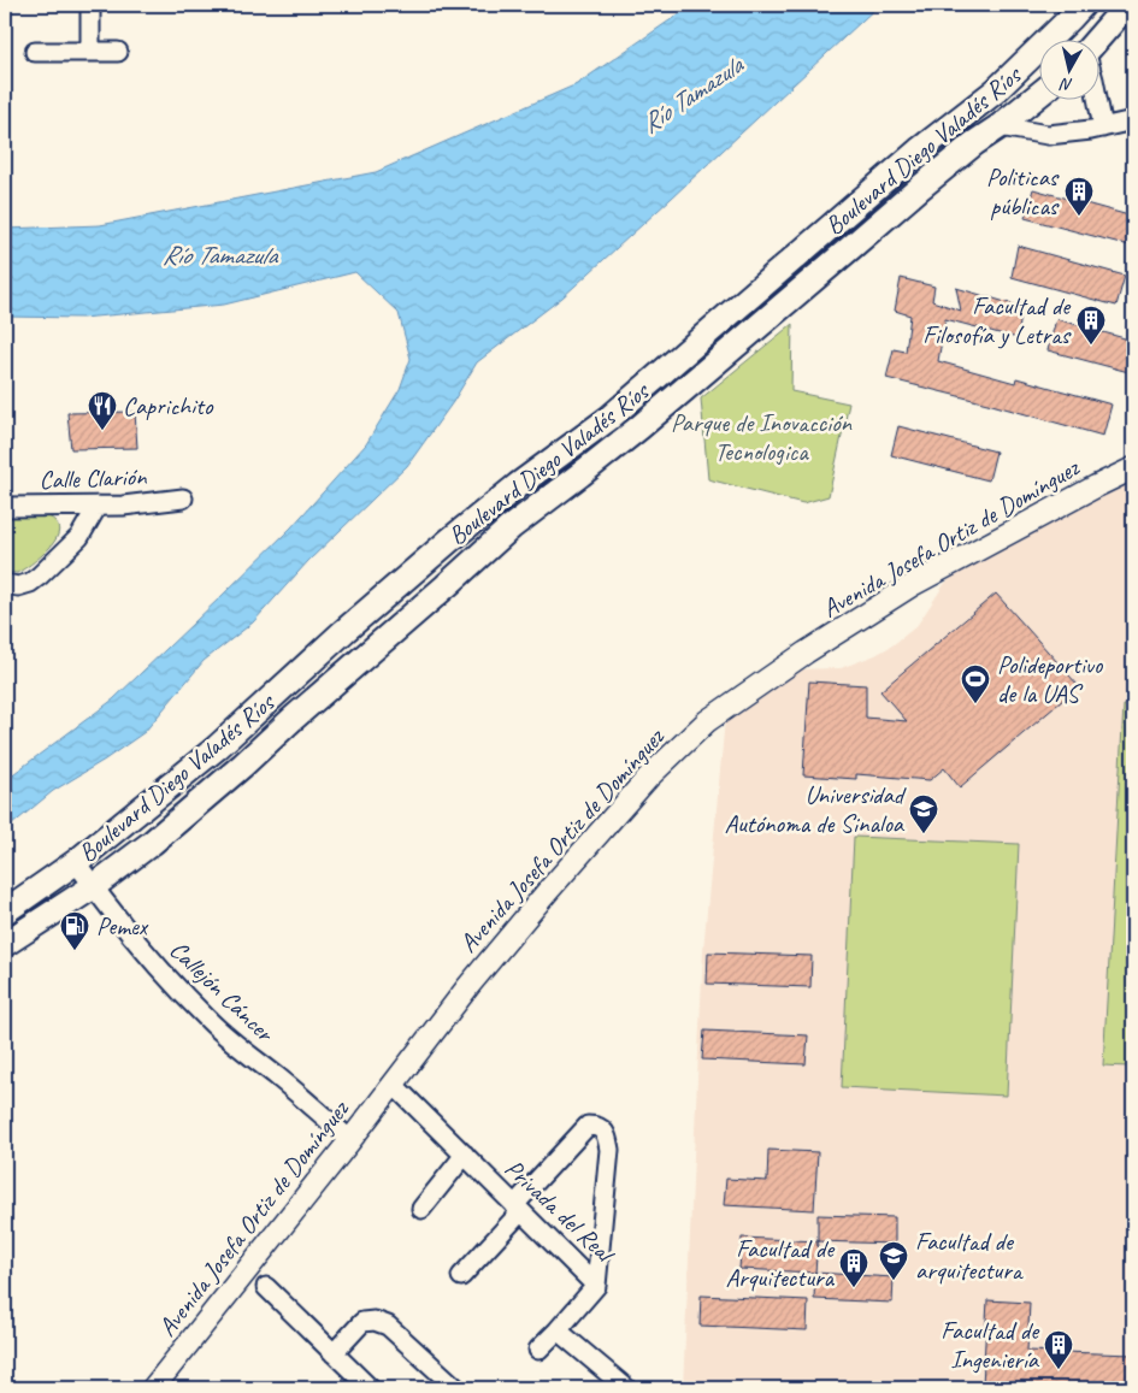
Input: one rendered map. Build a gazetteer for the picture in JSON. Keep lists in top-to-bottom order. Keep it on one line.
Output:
{"streets":{"main road":["Boulevard Diego Valadés Ríos"],"street":["Calle Clarión","Avenida Josefa Ortiz de Domínguez","Callejón Cáncer","Privada del Real"]},"crossings":[["Boulevard Diego Valadés Ríos","Callejón Cáncer"],["Avenida Josefa Ortiz de Domínguez","Callejón Cáncer"],["Avenida Josefa Ortiz de Domínguez","Privada del Real"]],"water":["Río Tamazula"],"parks":["Parque de Inovacción Tecnologica"],"places":{"building":["Politicas públicas","Facultad de Filosofía y Letras","Facultad de Arquitectura","Facultad de Ingeniería"],"restaurant":["Caprichito"],"sports":["Polideportivo de la UAS"],"school or university":["Universidad Autónoma de Sinaloa","Facultad de arquitectura"],"fuel station":["Pemex"]},"north":"bottom"}
